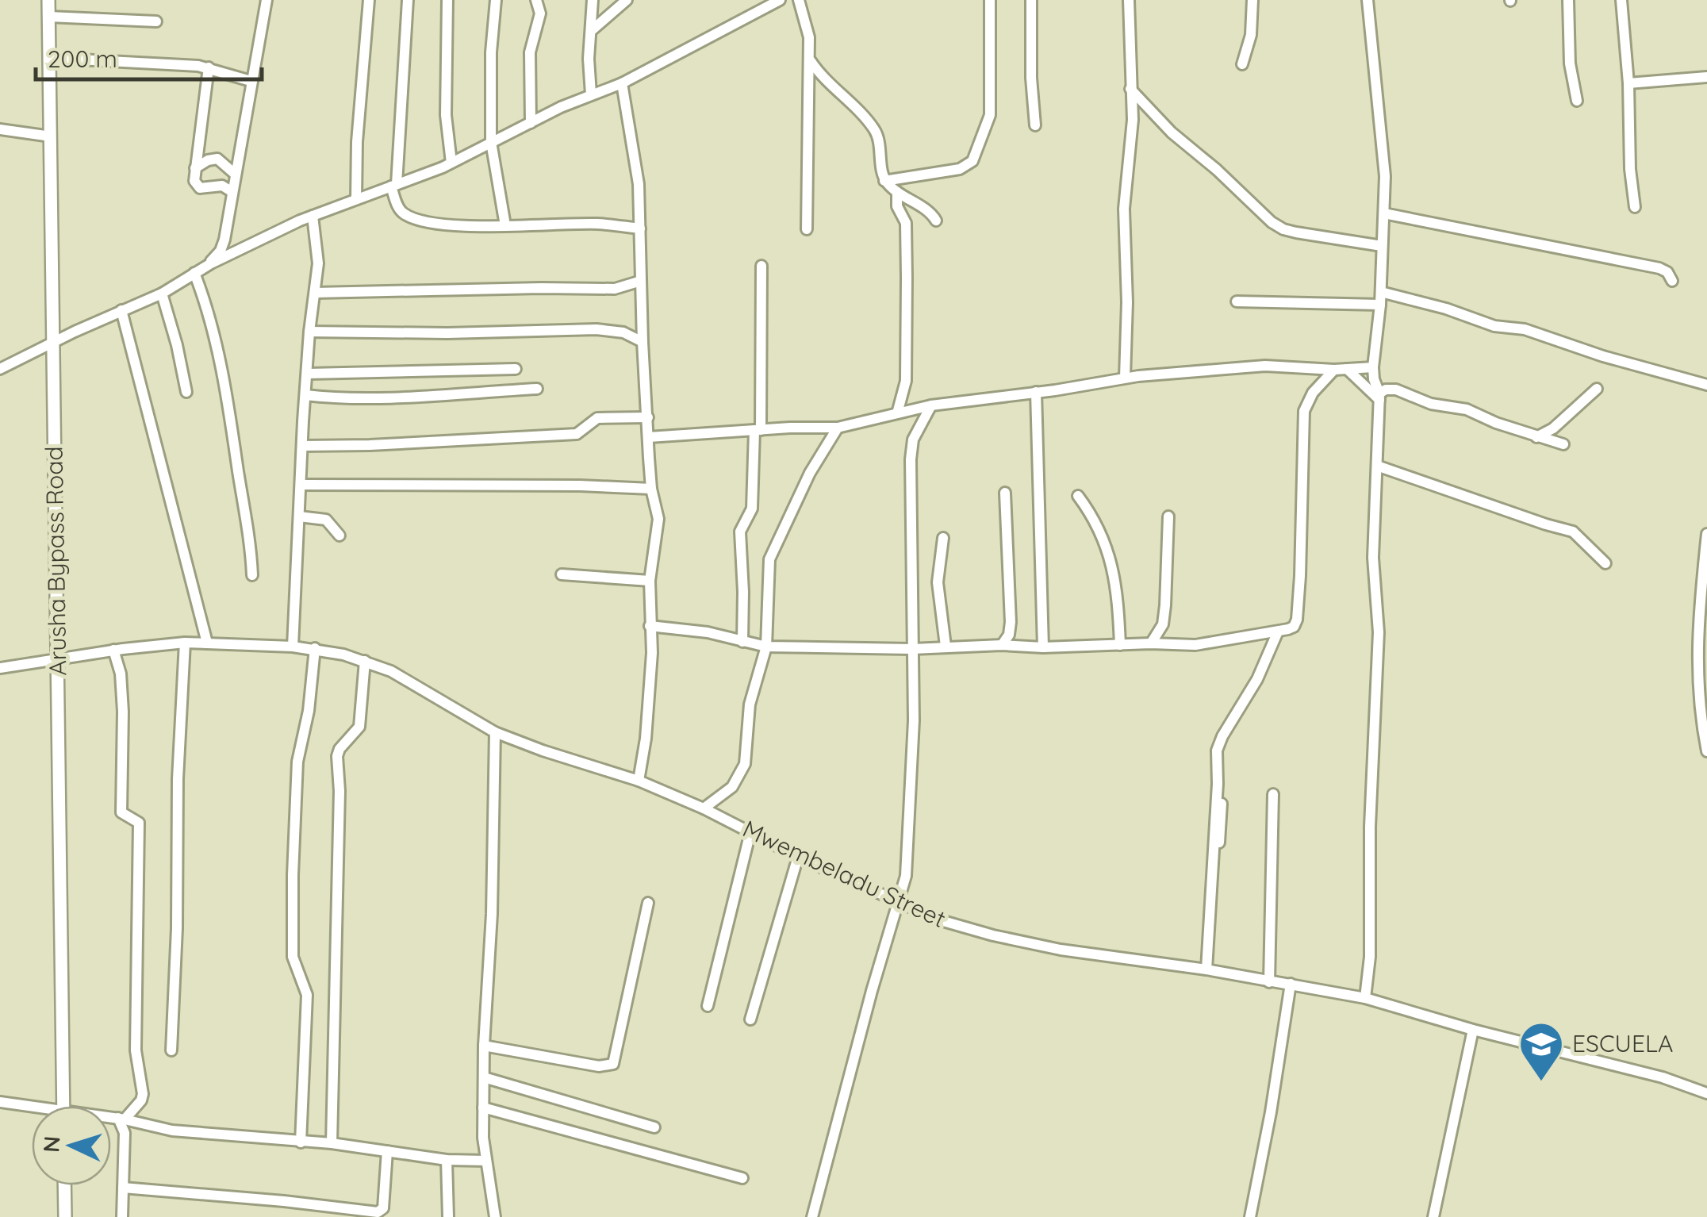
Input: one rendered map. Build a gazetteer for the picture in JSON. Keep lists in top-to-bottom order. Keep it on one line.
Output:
{"streets":{"main road":["Arusha Bypass Road"],"street":["Mwembeladu Street"]},"crossings":[["Arusha Bypass Road","Mwembeladu Street"]],"places":{"school or university":["ESCUELA"]},"scale_bar":"200 m","north":"left"}
